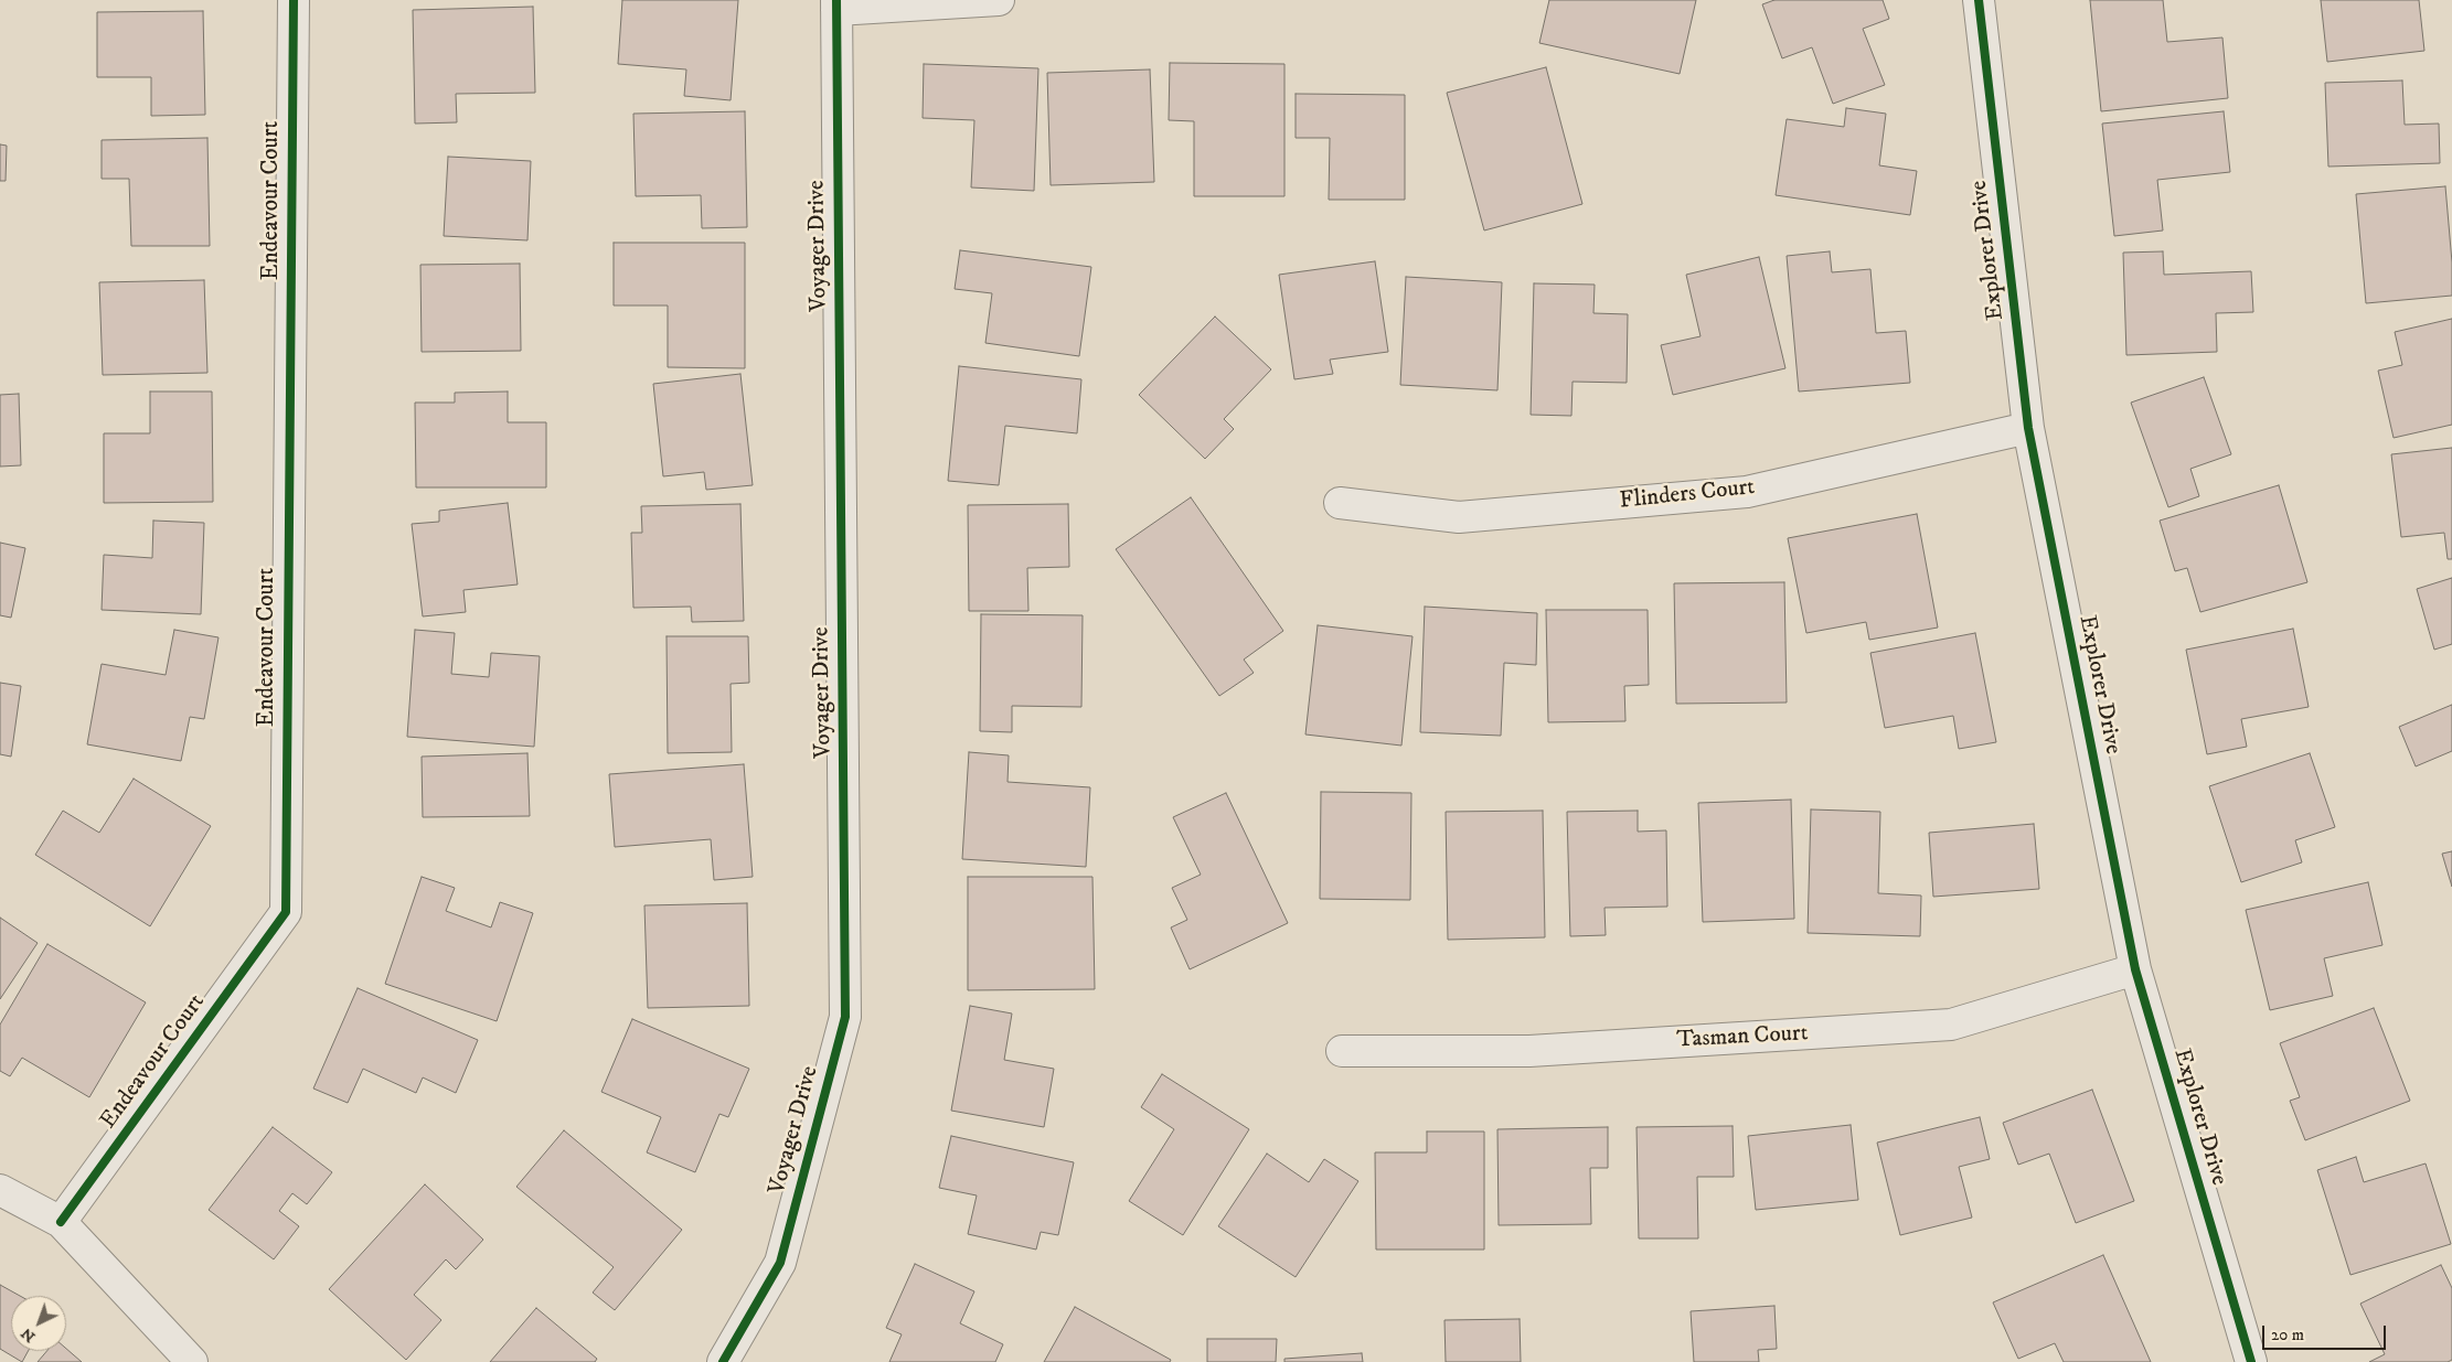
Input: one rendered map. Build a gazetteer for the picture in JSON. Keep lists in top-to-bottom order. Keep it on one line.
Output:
{"streets":{"street":["Endeavour Court","Voyager Drive","Explorer Drive","Flinders Court","Tasman Court"]},"crossings":[["Explorer Drive","Flinders Court"],["Explorer Drive","Tasman Court"]],"scale_bar":"20 m","north":"bottom left"}
